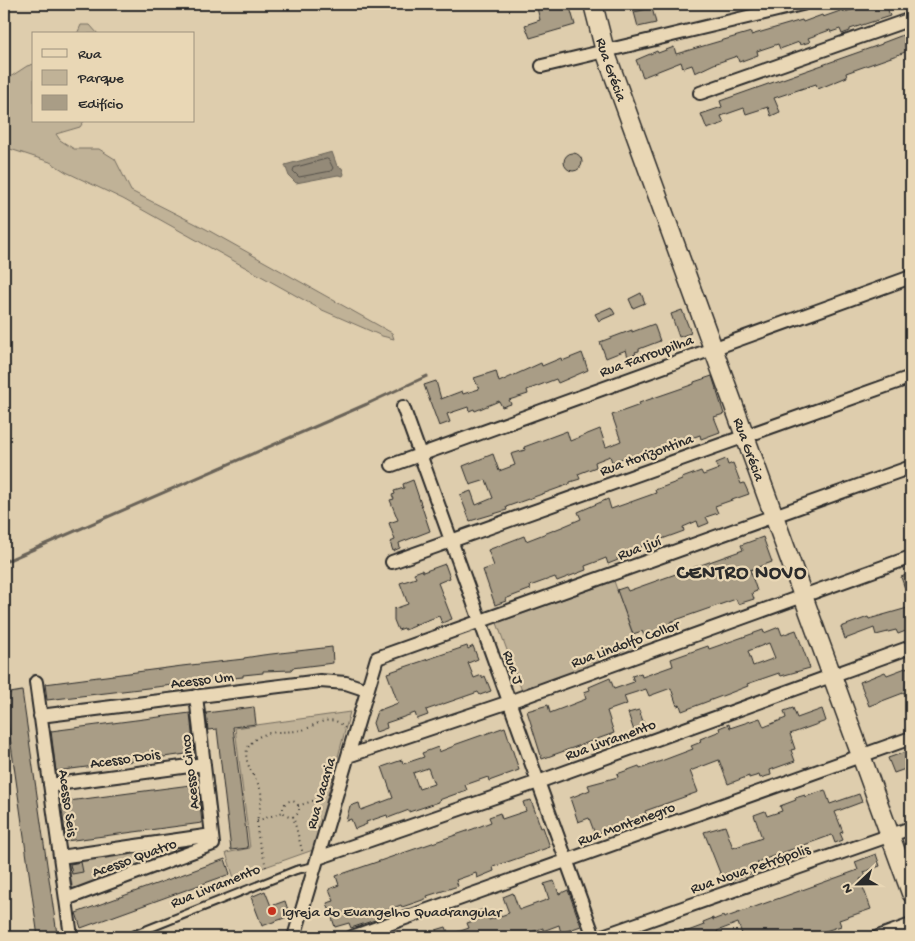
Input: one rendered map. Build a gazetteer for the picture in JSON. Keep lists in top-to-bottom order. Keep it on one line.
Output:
{"streets":{"main road":["Rua Grécia"],"street":["Rua Farroupilha","Rua Horizontina","Rua Ijuí","Rua Lindolfo Collor","Rua J","Acesso Um","Rua Livramento","Acesso Dois","Acesso Cinco","Rua Vacaria","Acesso Seis","Rua Montenegro","Acesso Quatro","Rua Nova Petrópolis"]},"crossings":[["Rua Grécia","Rua Farroupilha"],["Rua Grécia","Rua Horizontina"],["Rua Grécia","Rua Ijuí"],["Rua Grécia","Rua Lindolfo Collor"],["Rua Grécia","Rua Livramento"],["Rua Grécia","Rua Montenegro"],["Rua Grécia","Rua Nova Petrópolis"],["Rua Farroupilha","Rua J"],["Rua Horizontina","Rua J"],["Rua Ijuí","Rua J"],["Rua Ijuí","Rua Vacaria"],["Rua Lindolfo Collor","Rua J"],["Rua Lindolfo Collor","Rua Vacaria"],["Rua J","Rua Livramento"],["Rua J","Rua Montenegro"],["Acesso Um","Acesso Cinco"],["Acesso Um","Rua Vacaria"],["Acesso Um","Acesso Seis"],["Rua Livramento","Rua Vacaria"],["Acesso Dois","Acesso Cinco"],["Acesso Dois","Acesso Seis"],["Acesso Cinco","Acesso Quatro"],["Acesso Seis","Acesso Quatro"]],"districts":["CENTRO NOVO"],"places":["Igreja do Evangelho Quadrangular"],"legend":["Rua","Parque","Edifício"],"north":"left"}
